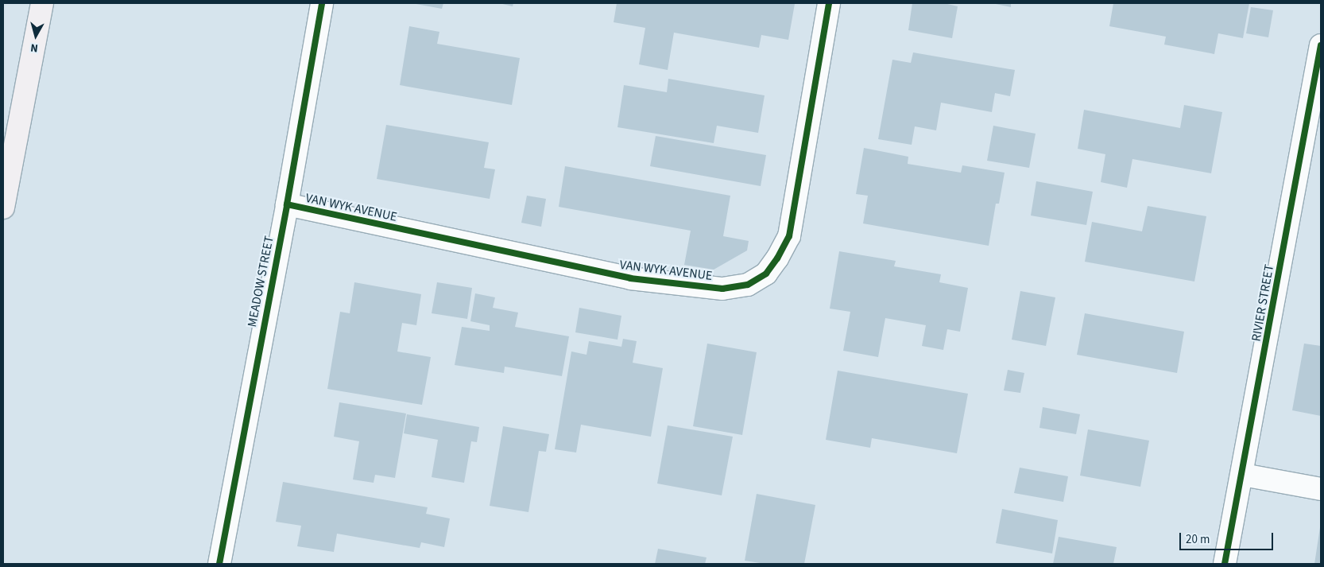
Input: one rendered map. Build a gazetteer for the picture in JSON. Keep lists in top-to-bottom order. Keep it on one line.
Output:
{"streets":{"street":["VAN WYK AVENUE","MEADOW STREET","RIVIER STREET"]},"crossings":[["VAN WYK AVENUE","MEADOW STREET"]],"scale_bar":"20 m","north":"bottom"}
